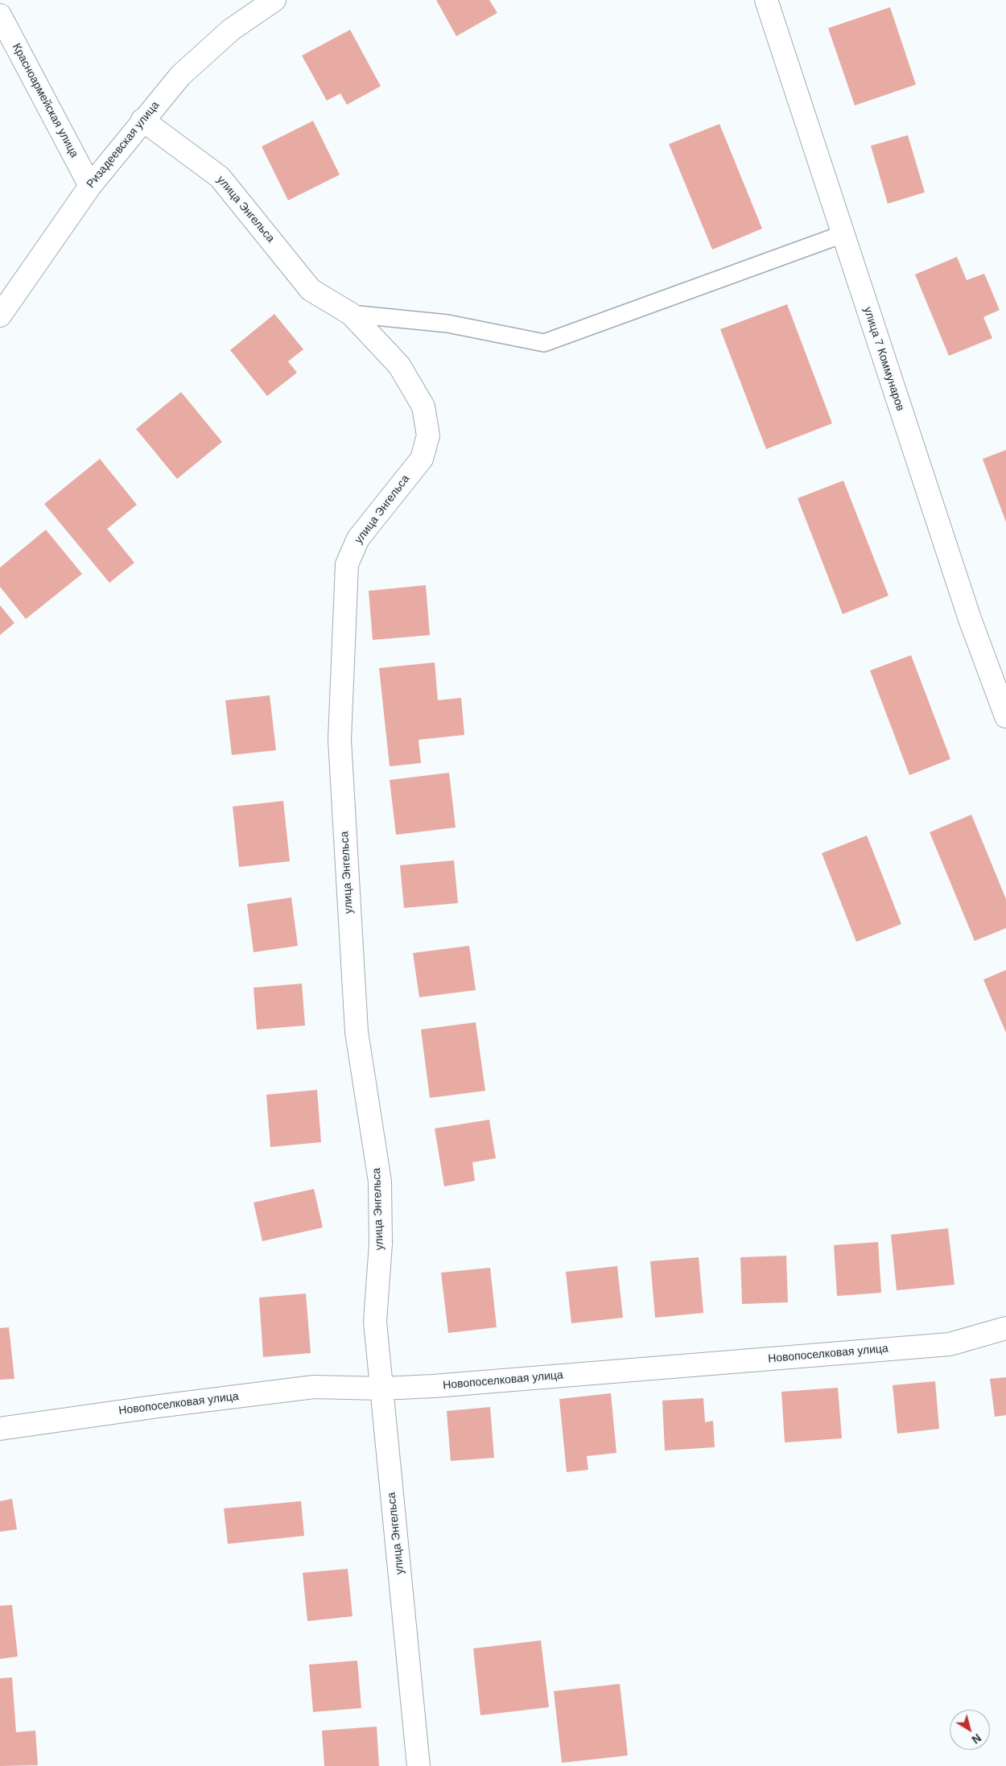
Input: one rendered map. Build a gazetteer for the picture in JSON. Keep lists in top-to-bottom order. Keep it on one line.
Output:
{"streets":{"street":["Красноармейская улица","Ризадеевская улица","улица Энгельса","улица 7 Коммунаров","Новопоселковая улица"]},"crossings":[["Красноармейская улица","Ризадеевская улица"],["Ризадеевская улица","улица Энгельса"],["улица Энгельса","Новопоселковая улица"]],"north":"bottom right"}
